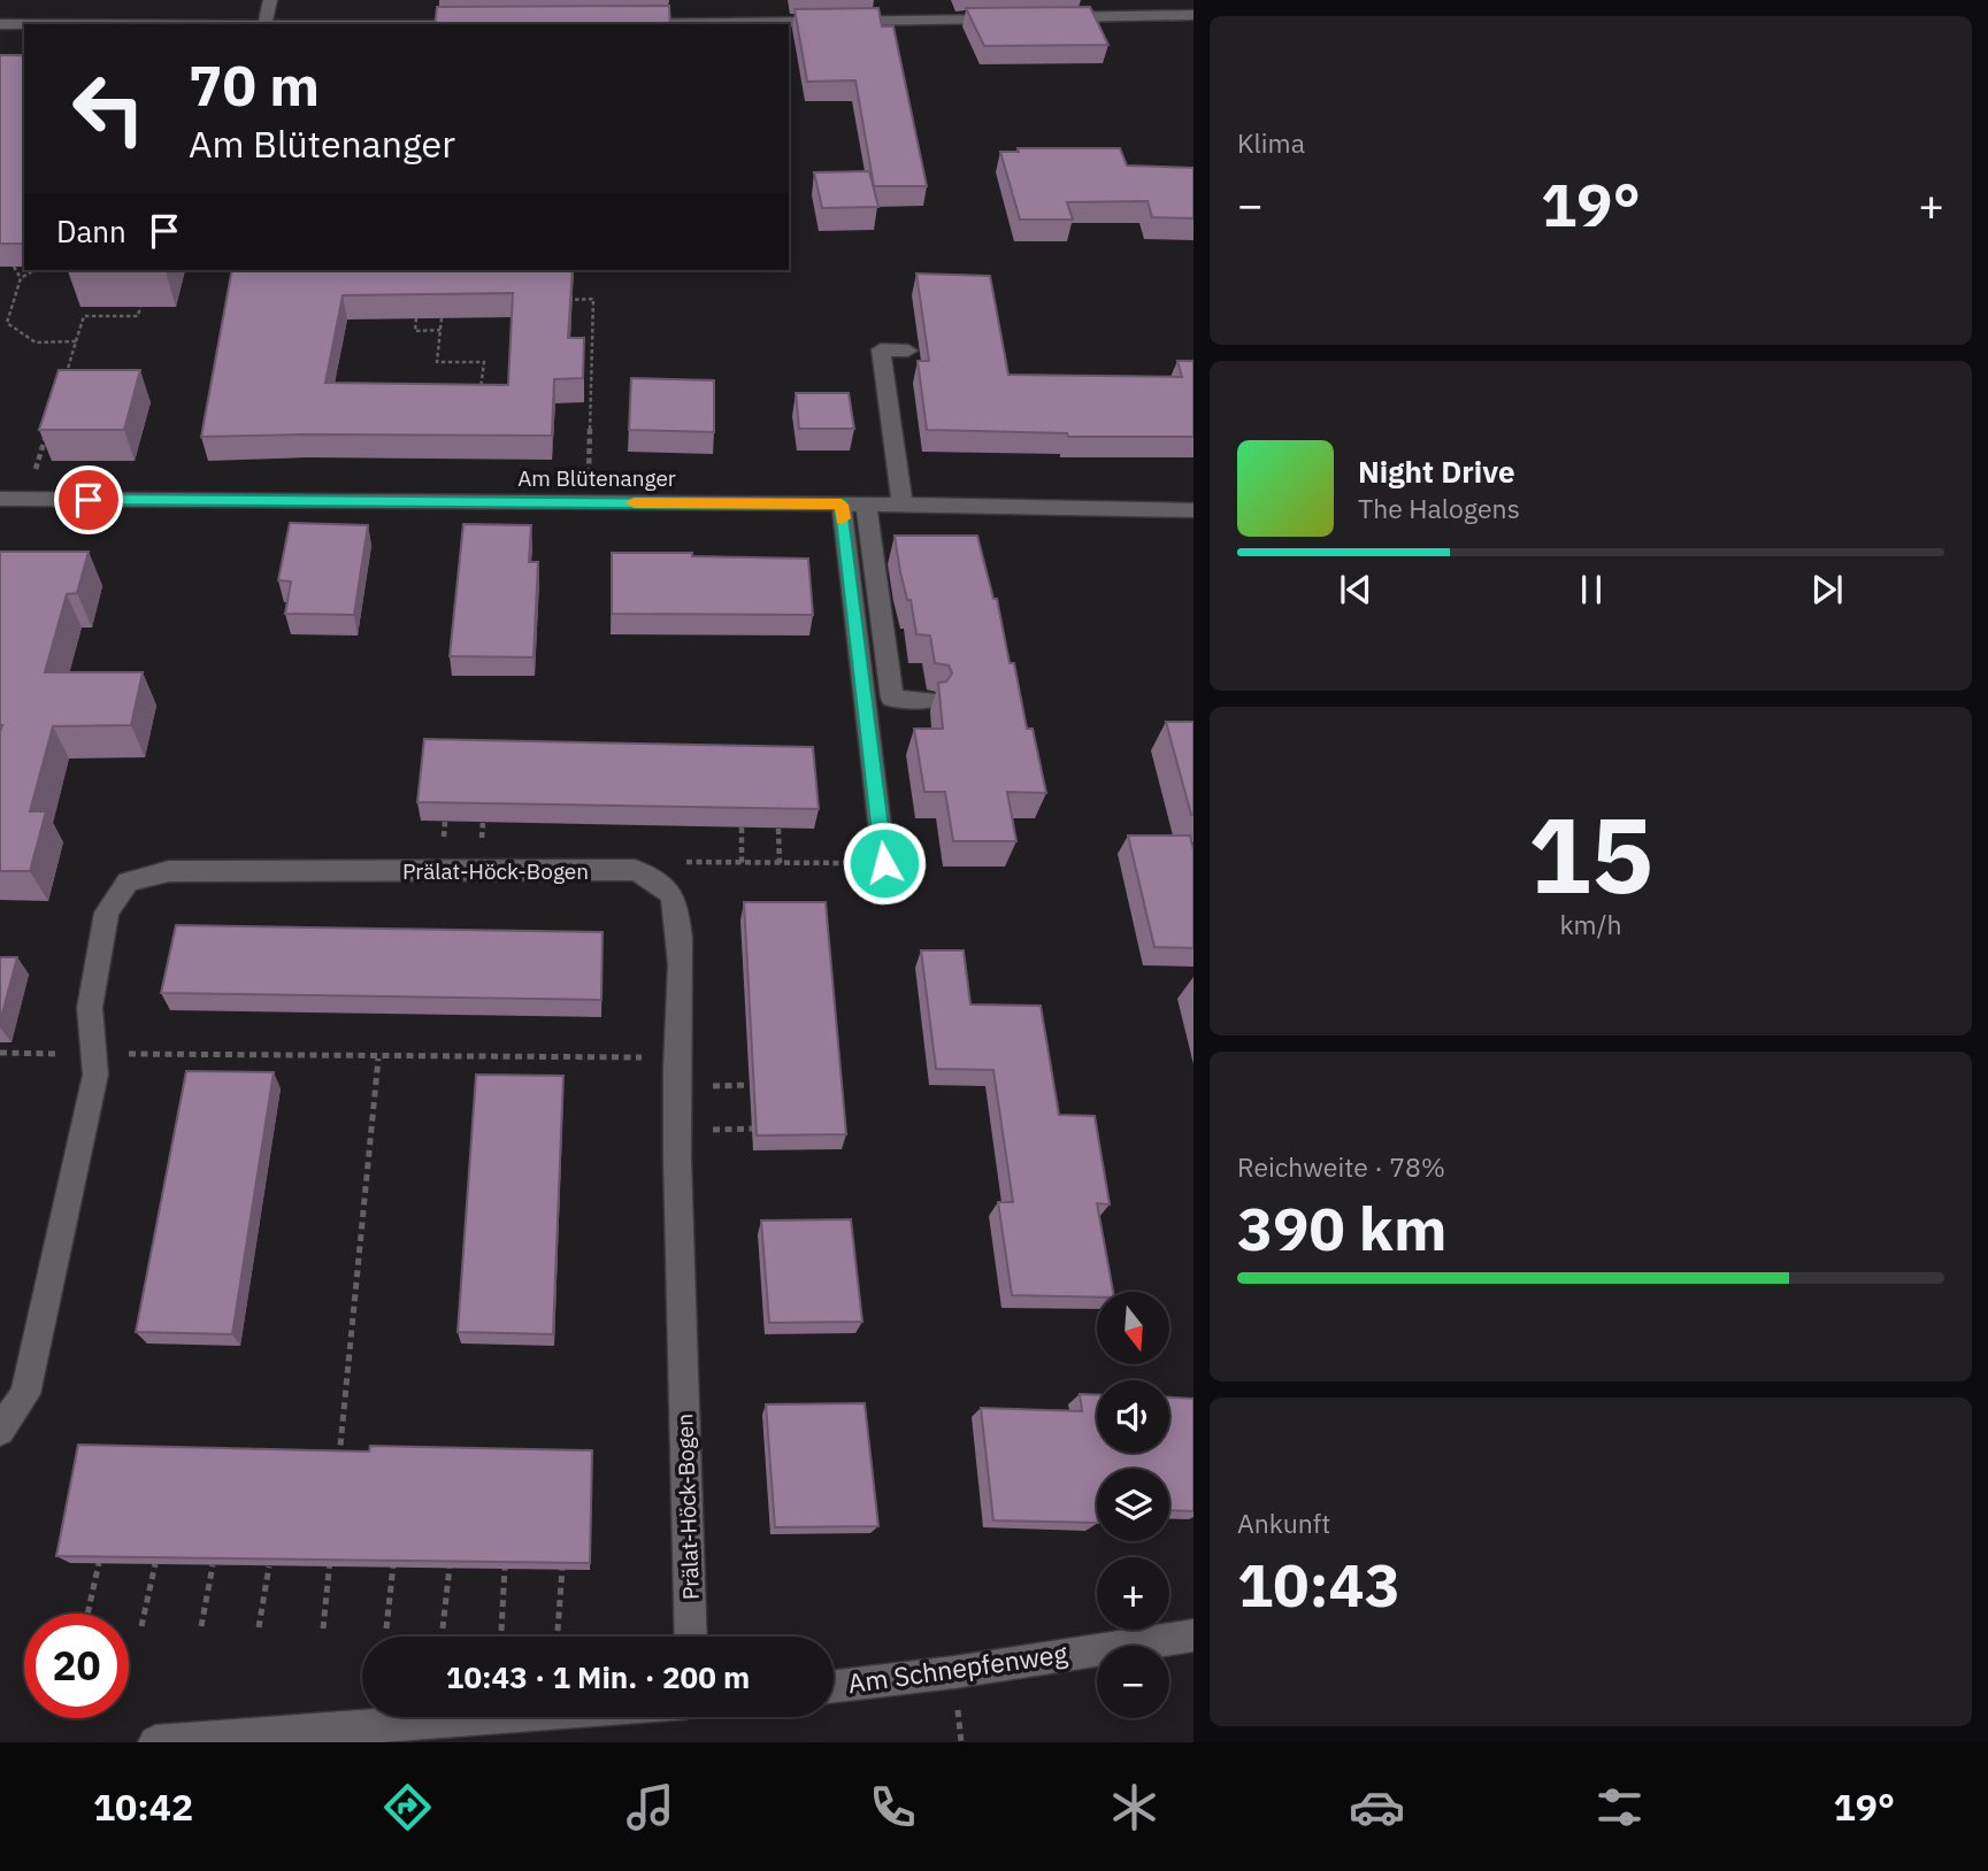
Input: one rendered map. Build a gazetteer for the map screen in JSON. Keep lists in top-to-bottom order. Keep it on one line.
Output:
{"streets":{"street":["Am Blütenanger","Prälat-Höck-Bogen","Am Schnepfenweg"]},"north":"bottom","page":{"tile":["Klima",["15","km/h"],["Reichweite · 78%","390 km"],["Ankunft","10:43"]],"turn":["70 m","Am Blütenanger"],"heat":["−","19°","+"],"then":"Dann","song":["Night Drive","The Halogens"],"map_buttons":["+","−"],"limit":"20","trip":"10:43 · 1 Min. · 200 m","tabs":["10:42","19°"]}}
